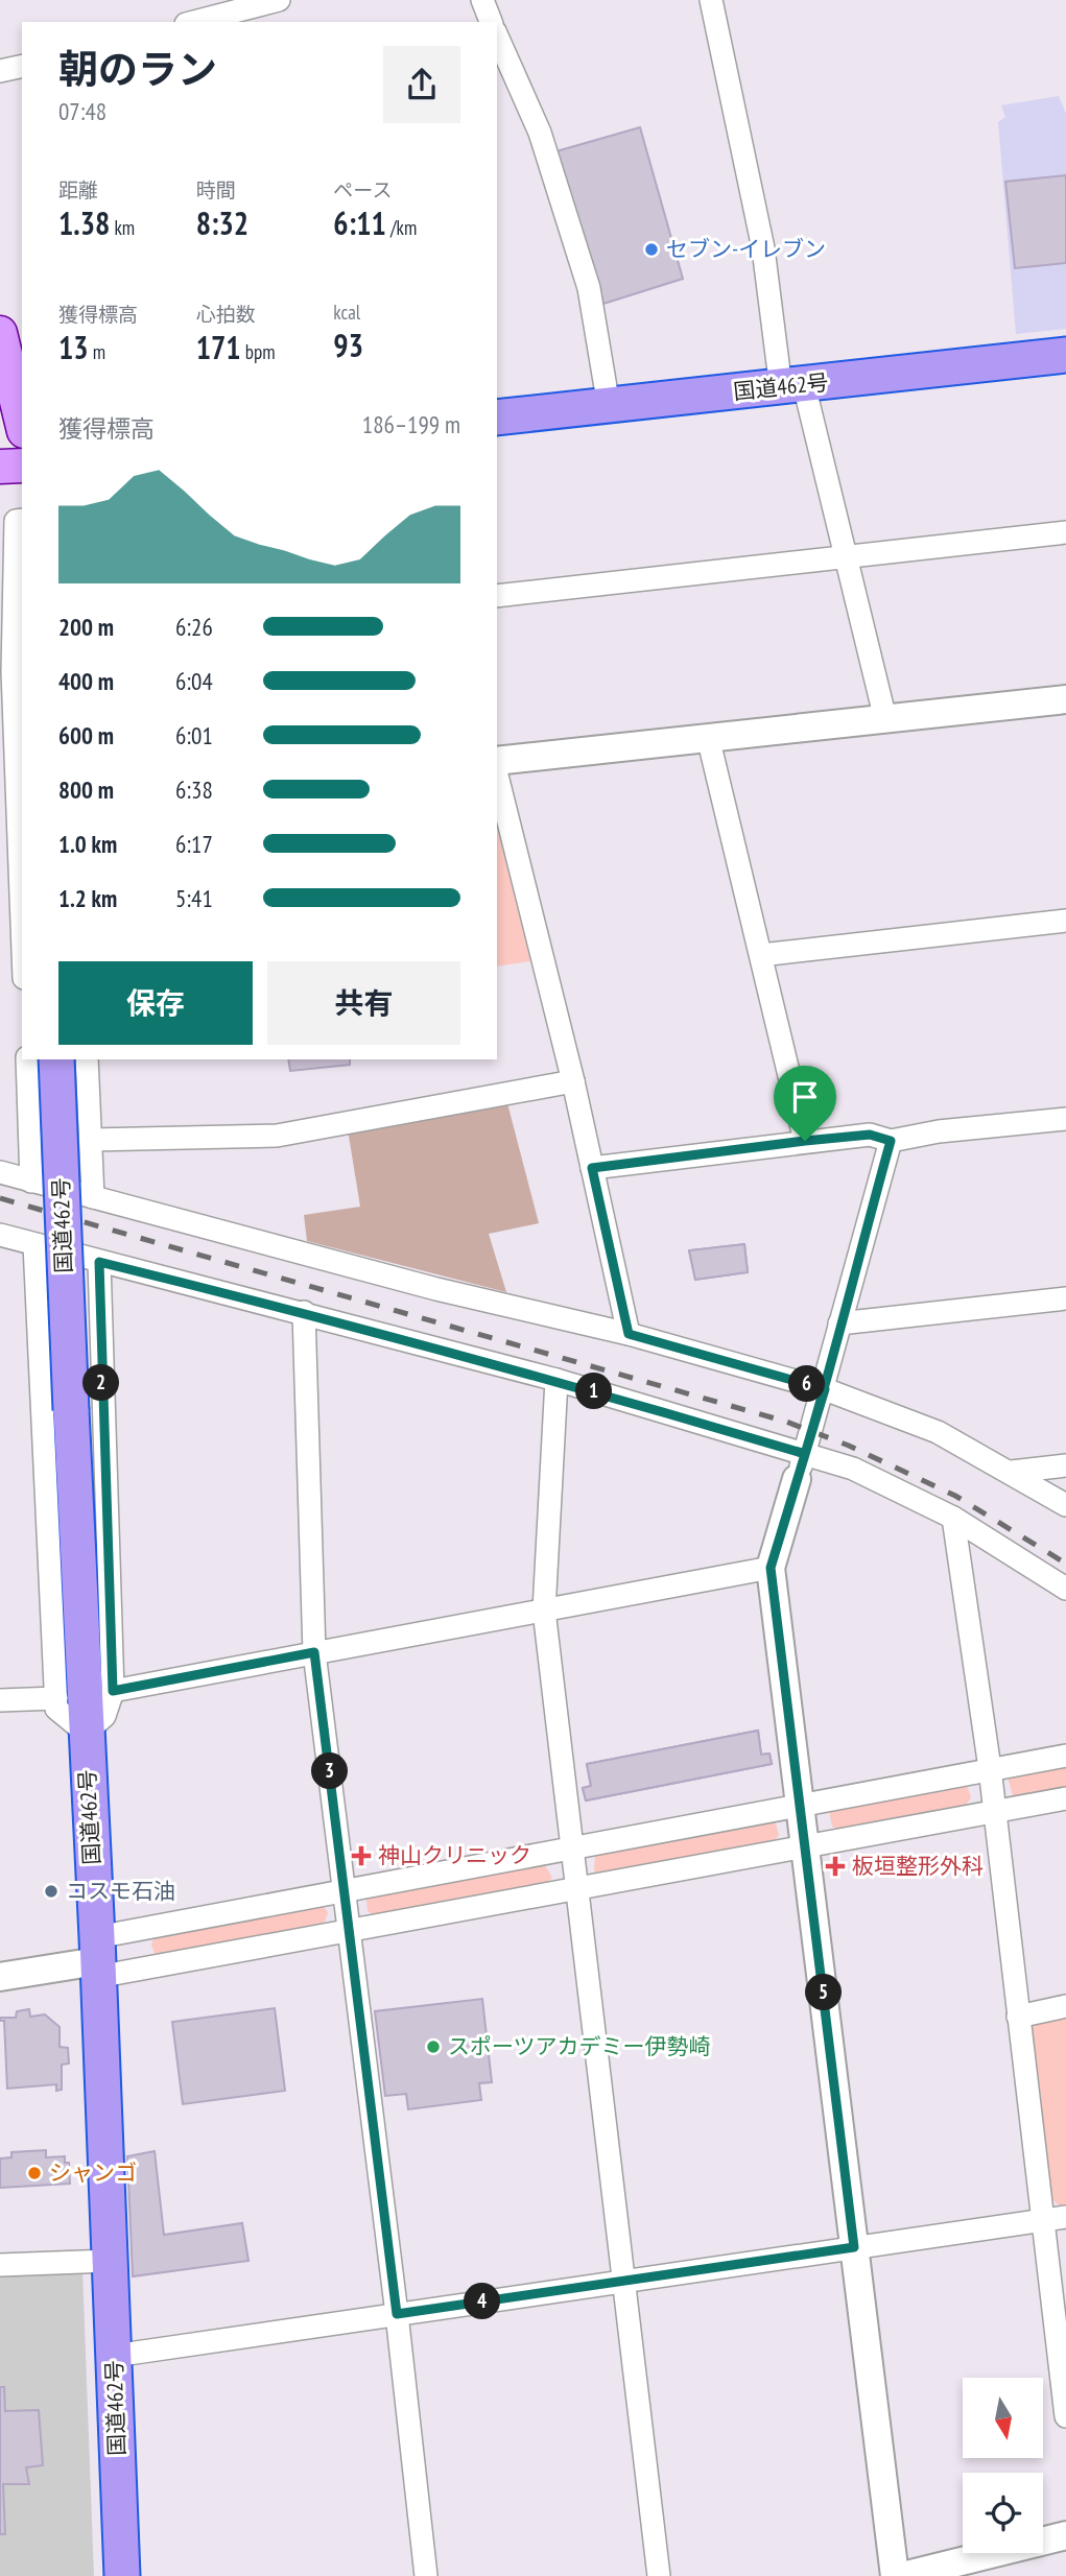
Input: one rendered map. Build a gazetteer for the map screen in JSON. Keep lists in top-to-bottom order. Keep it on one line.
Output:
{"streets":{"highway":["国道462号"]},"places":{"other":["セブン-イレブン","コスモ石油","スポーツアカデミー伊勢崎","シャンゴ"],"health":["神山クリニック","板垣整形外科"]},"north":"bottom","page":{"heading":["朝のラン","07:48"],"stats":[["距離","1.38 km"],["時間","8:32"],["ペース","6:11 /km"],["獲得標高","13 m"],["心拍数","171 bpm"],["kcal","93"]],"chart":["獲得標高","186–199 m"],"list":[{"name":"200 m","note":"6:26"},{"name":"400 m","note":"6:04"},{"name":"600 m","note":"6:01"},{"name":"800 m","note":"6:38"},{"name":"1.0 km","note":"6:17"},{"name":"1.2 km","note":"5:41"}],"buttons":["保存","共有"],"pins":["2","6","1","3","5","4"]}}
